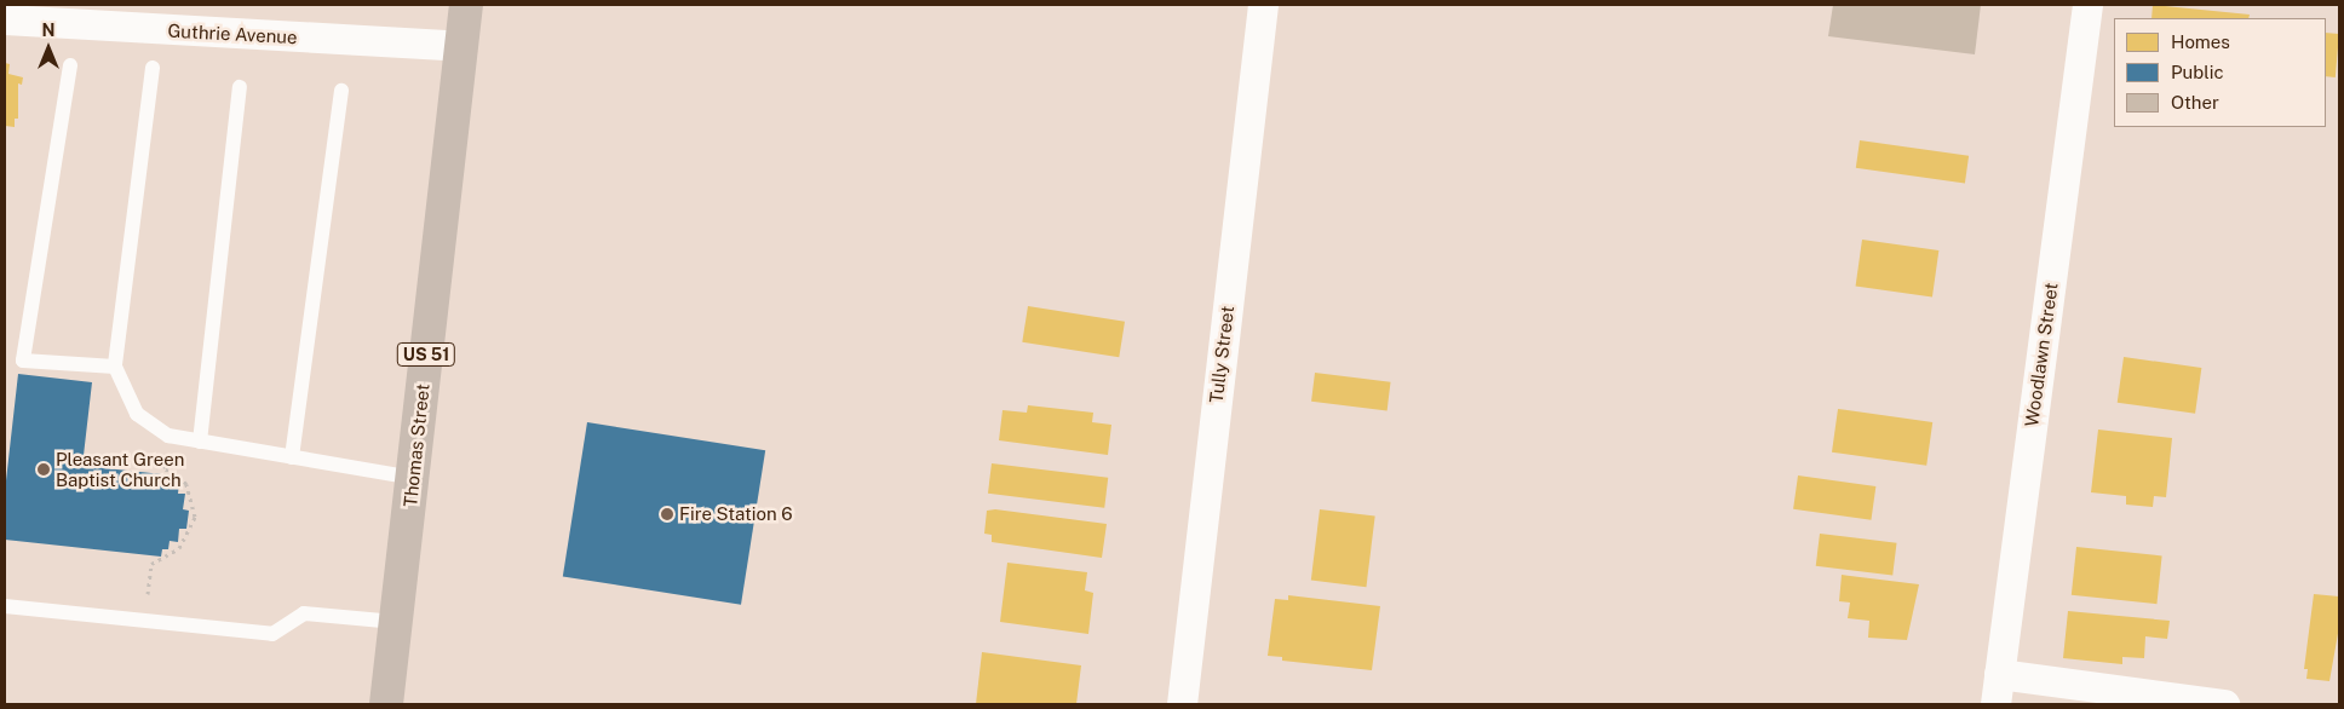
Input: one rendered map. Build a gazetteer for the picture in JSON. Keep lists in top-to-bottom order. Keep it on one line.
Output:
{"streets":{"main road":["US 51","Thomas Street"],"street":["Guthrie Avenue","Tully Street","Woodlawn Street"]},"crossings":[["Guthrie Avenue","Thomas Street"]],"places":["Pleasant Green Baptist Church","Fire Station 6"],"legend":["Homes","Public","Other"],"north":"top"}
